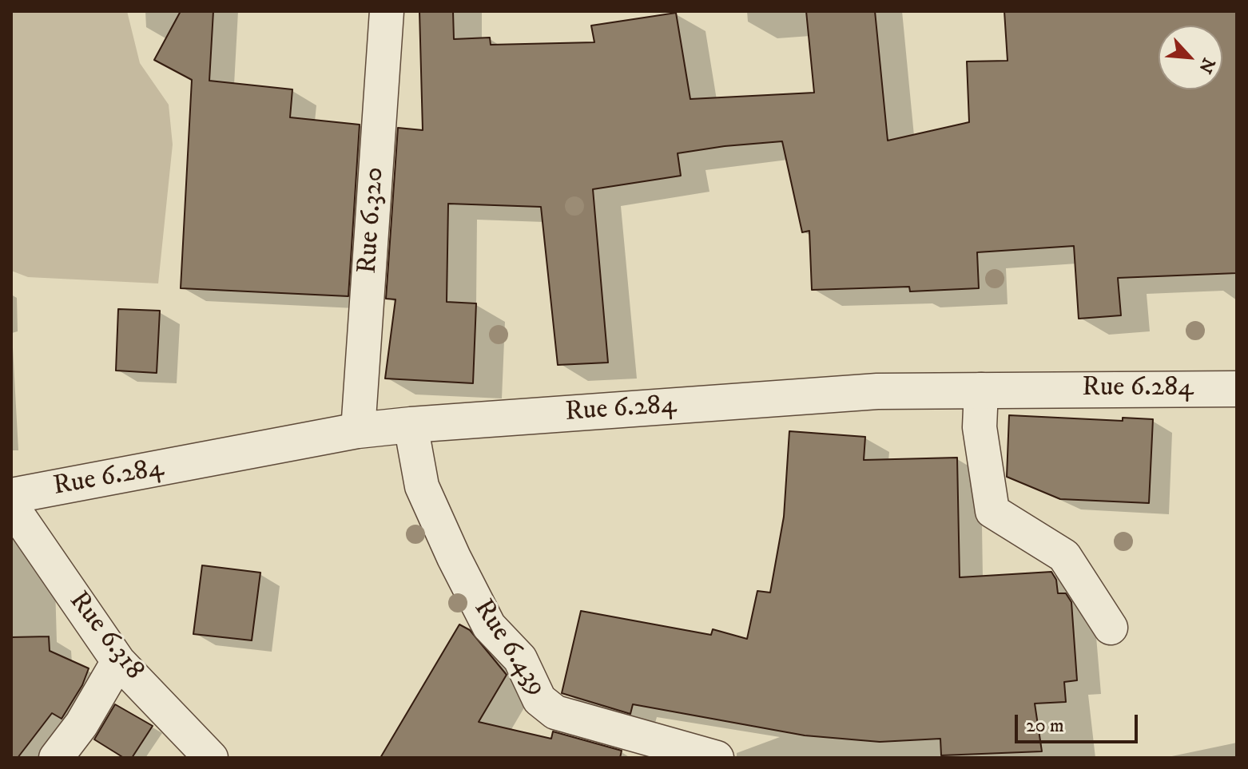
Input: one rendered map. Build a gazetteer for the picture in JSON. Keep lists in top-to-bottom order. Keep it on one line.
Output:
{"streets":{"street":["Rue 6.320","Rue 6.284","Rue 6.318","Rue 6.439"]},"crossings":[["Rue 6.320","Rue 6.284"],["Rue 6.284","Rue 6.439"]],"scale_bar":"20 m","north":"bottom right"}
